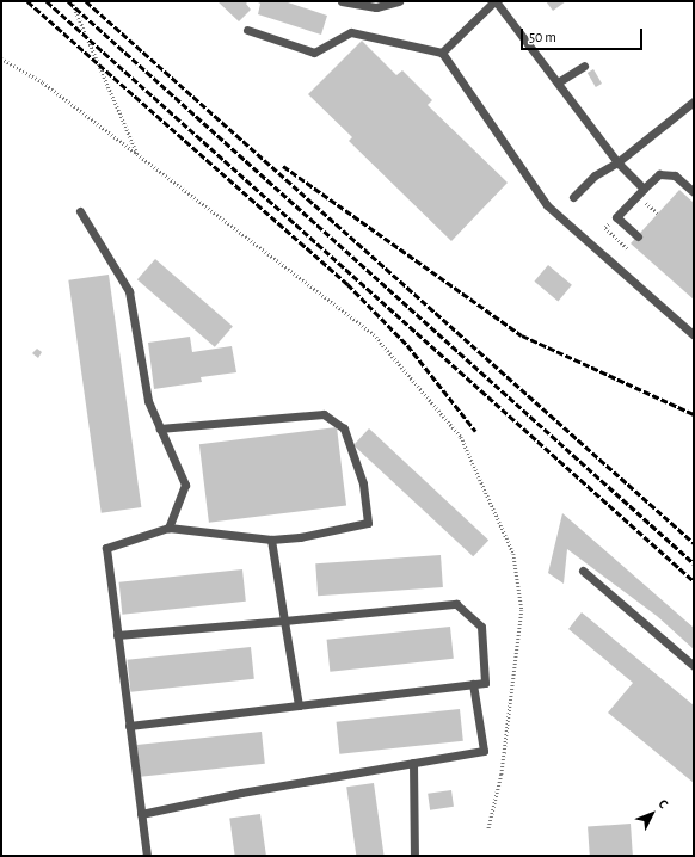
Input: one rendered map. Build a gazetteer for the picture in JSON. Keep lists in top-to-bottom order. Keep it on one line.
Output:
{"scale_bar":"50 m","north":"top right"}
